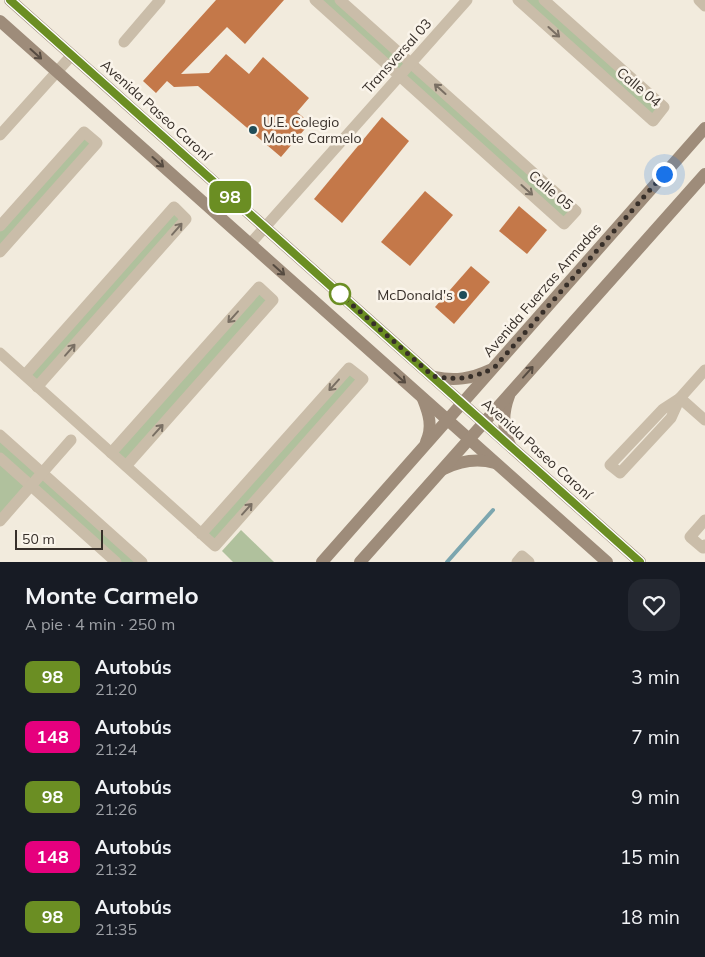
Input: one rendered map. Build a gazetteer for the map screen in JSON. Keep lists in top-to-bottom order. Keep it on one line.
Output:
{"streets":{"street":["Transversal 03","Calle 04","Avenida Paseo Caroní","Calle 05","Avenida Fuerzas Armadas"]},"crossings":[["Transversal 03","Avenida Paseo Caroní"],["Transversal 03","Calle 05"],["Avenida Paseo Caroní","Avenida Fuerzas Armadas"]],"places":["U.E. Colegio Monte Carmelo","McDonald's"],"lines":["bus line 98"],"scale_bar":"50 m","page":{"on_map":"98","scale":"50 m","heading":["Monte Carmelo","A pie · 4 min · 250 m"],"list":[{"mark":"98","name":"Autobús","note":"21:20","value":"3 min"},{"mark":"148","name":"Autobús","note":"21:24","value":"7 min"},{"mark":"98","name":"Autobús","note":"21:26","value":"9 min"},{"mark":"148","name":"Autobús","note":"21:32","value":"15 min"},{"mark":"98","name":"Autobús","note":"21:35","value":"18 min"}]}}
